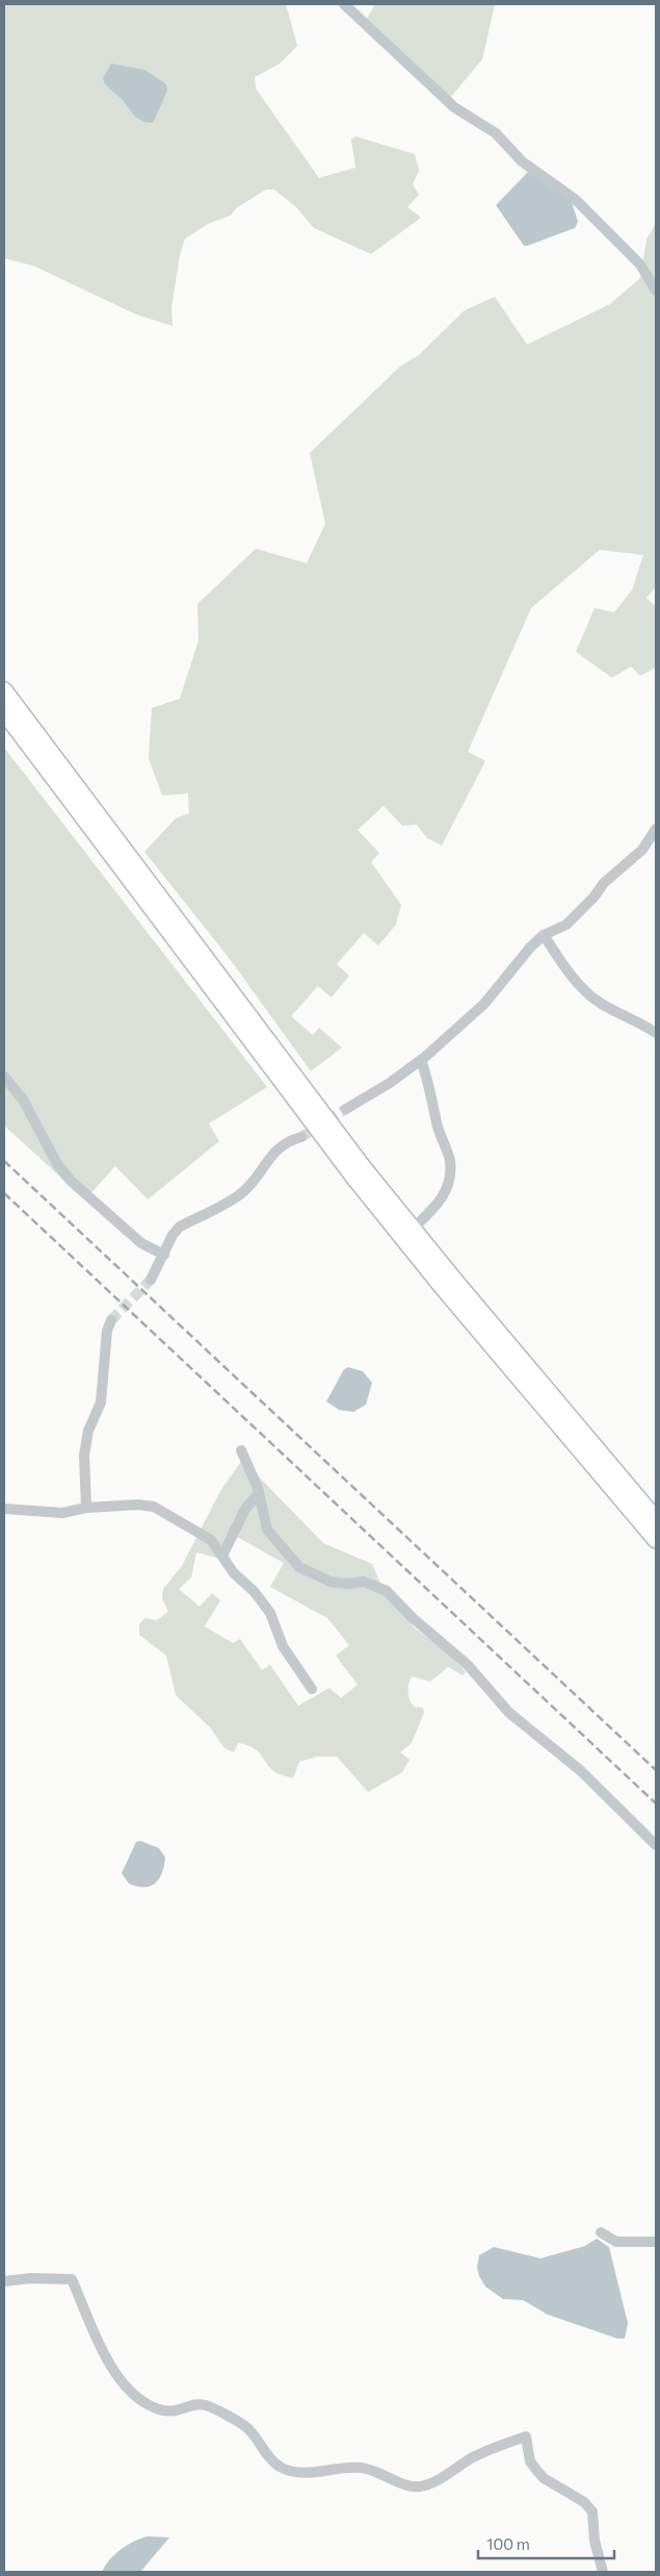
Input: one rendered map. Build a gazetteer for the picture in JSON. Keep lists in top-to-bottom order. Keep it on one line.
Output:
{"scale_bar":"100 m"}
